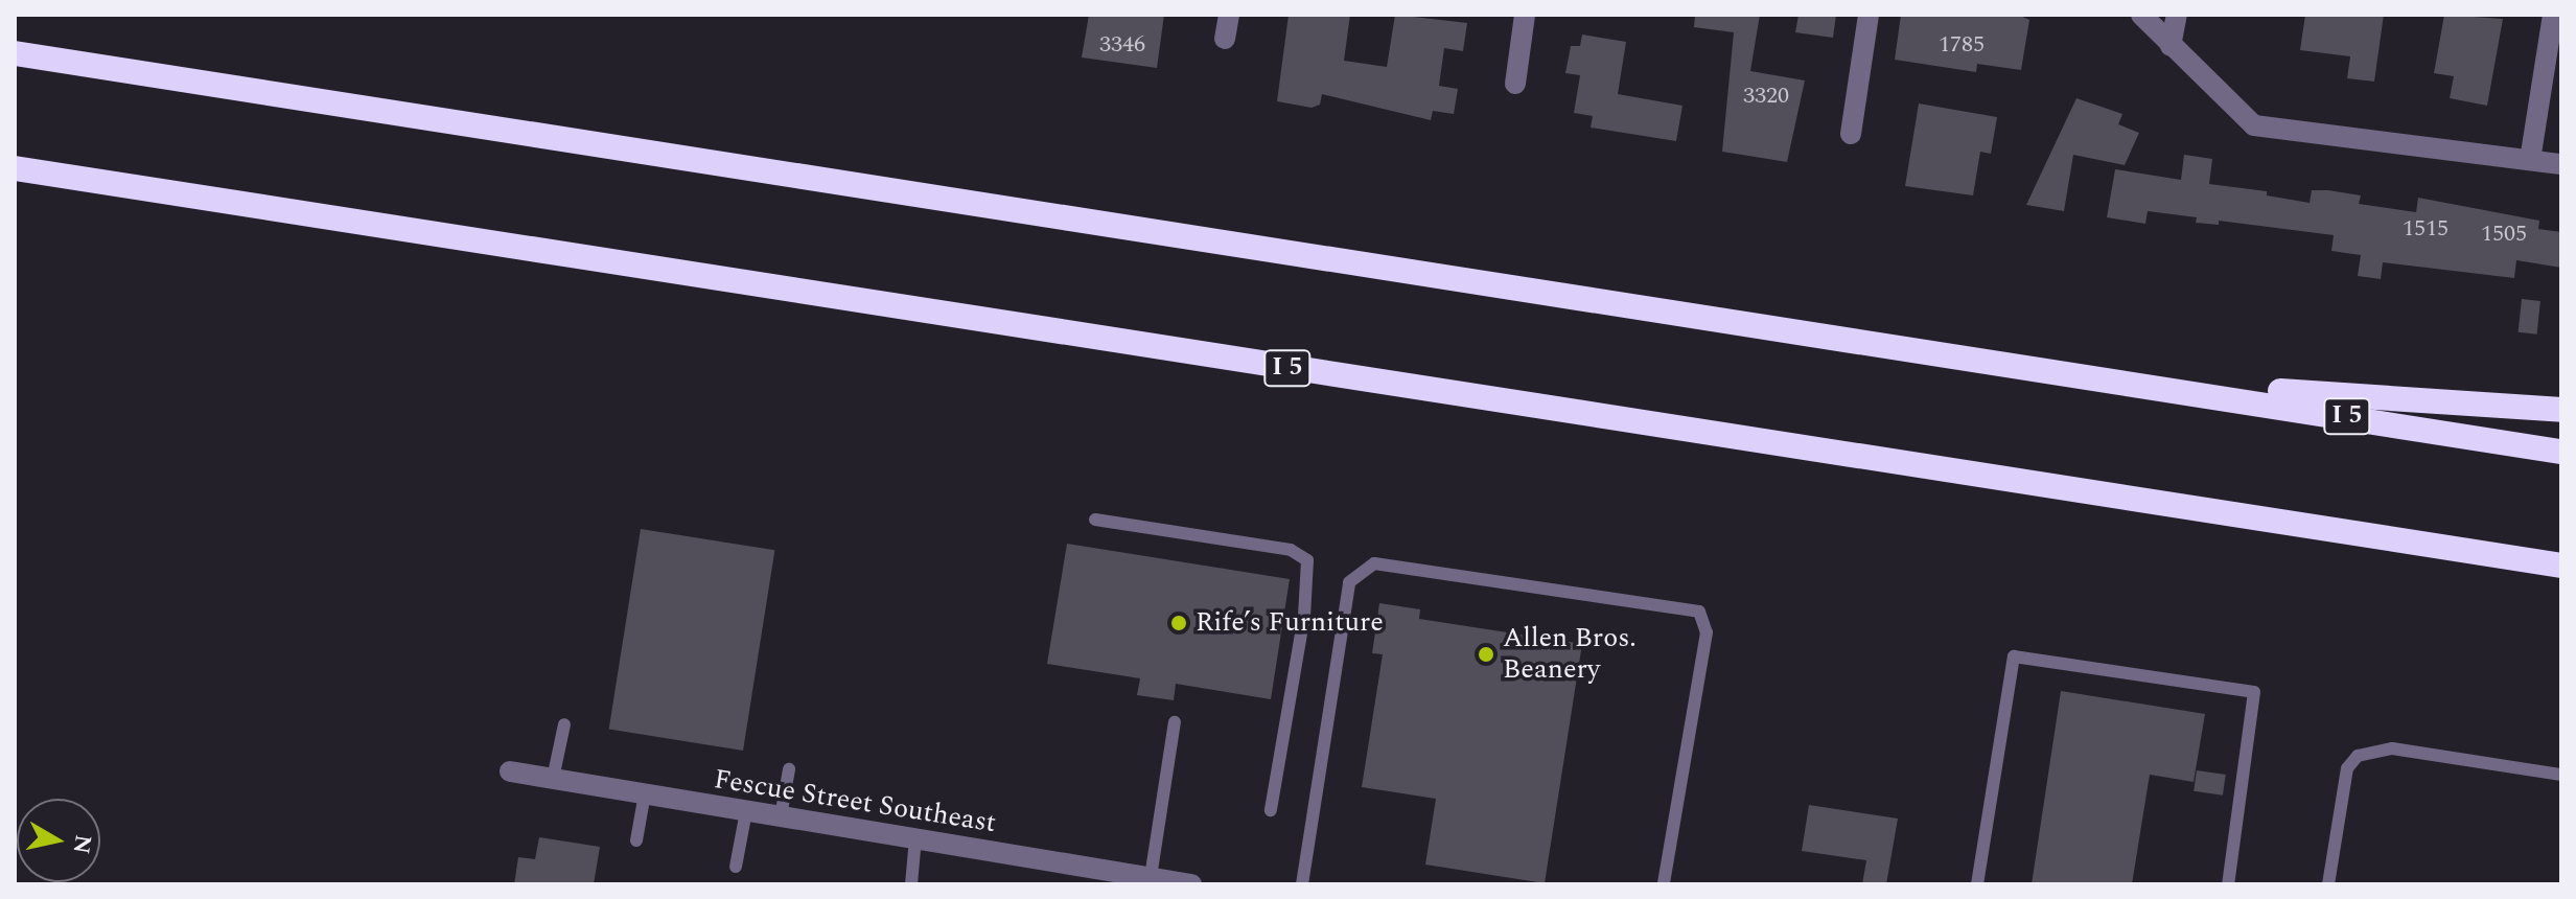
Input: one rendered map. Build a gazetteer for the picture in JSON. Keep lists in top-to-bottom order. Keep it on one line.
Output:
{"streets":{"highway":["I 5"],"street":["Fescue Street Southeast"]},"places":["Rife’s Furniture","Allen Bros. Beanery"],"house_numbers":["3346","1785","3320","1515","1505"],"north":"right"}
